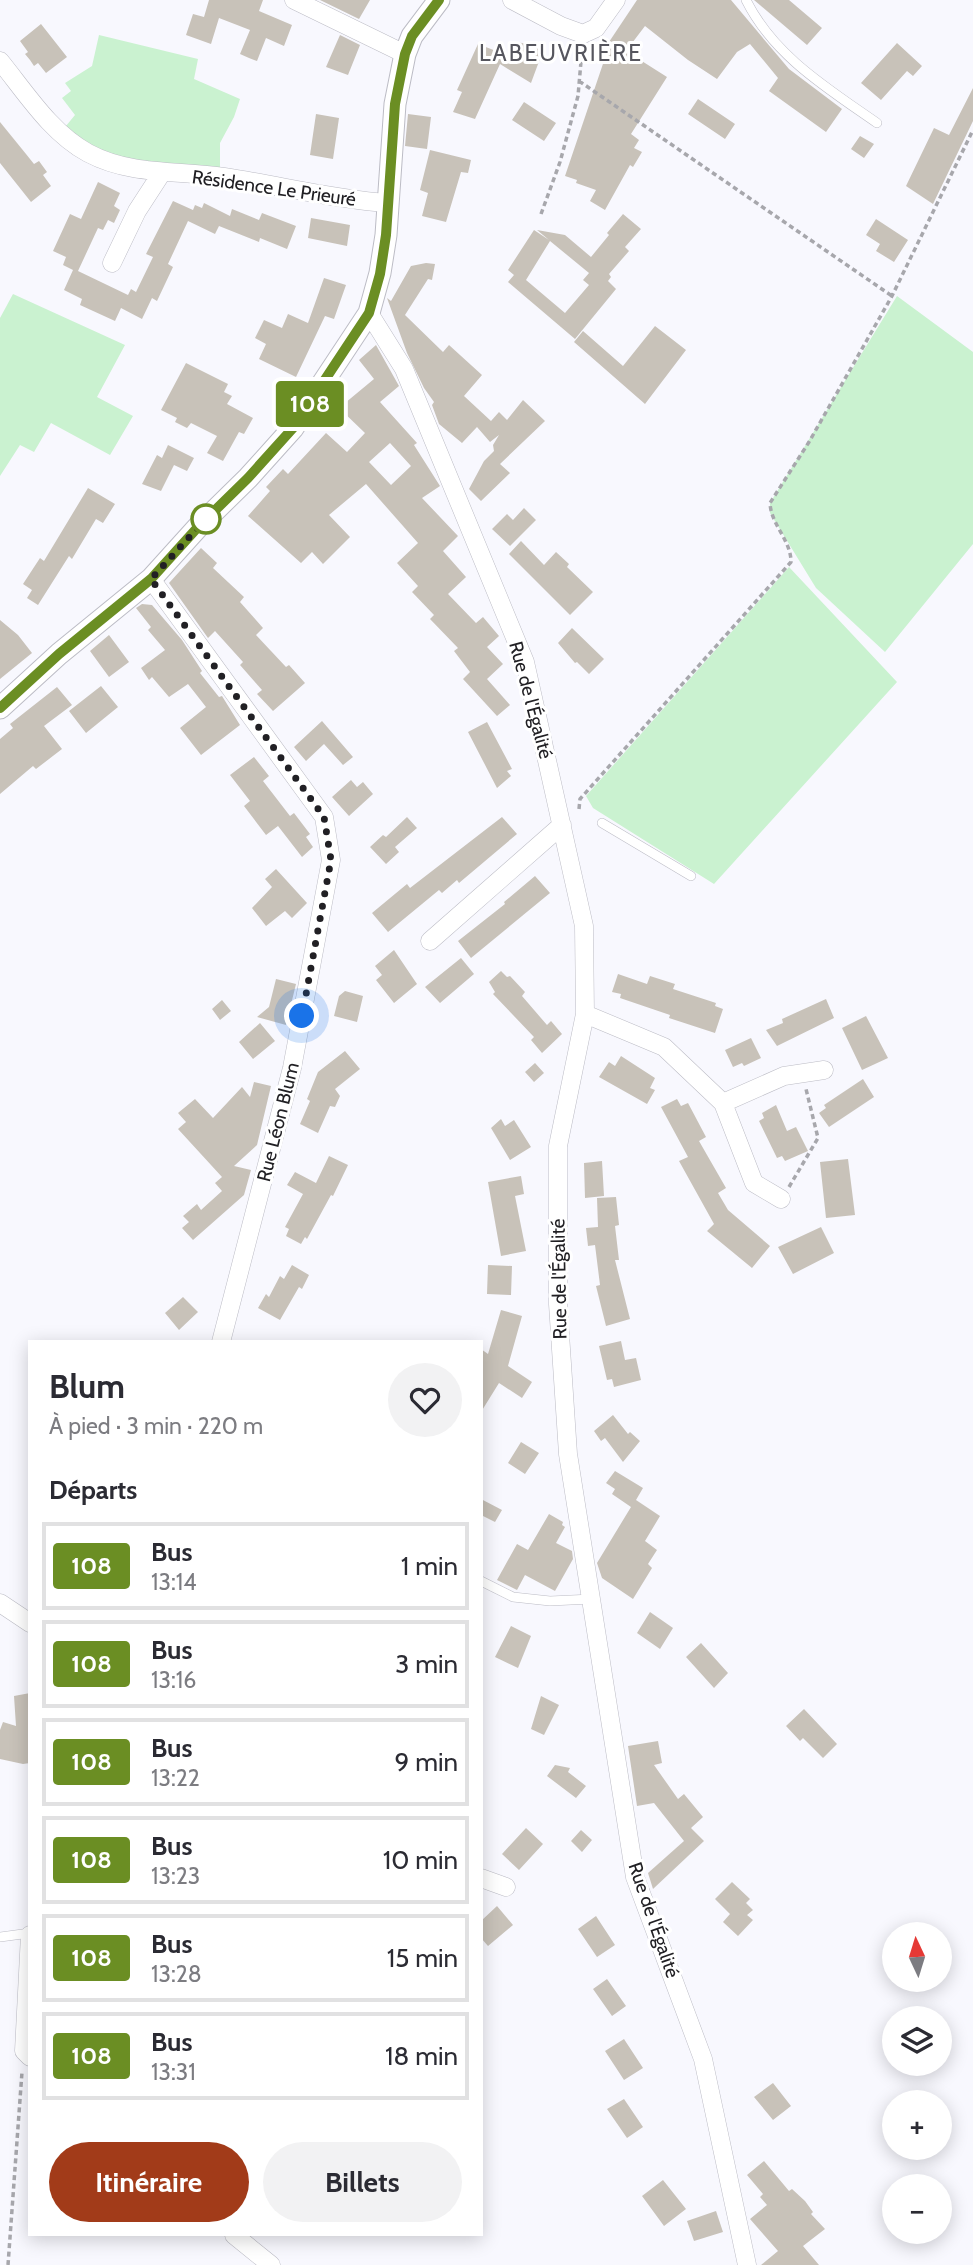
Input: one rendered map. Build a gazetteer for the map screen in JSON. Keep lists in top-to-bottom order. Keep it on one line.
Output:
{"streets":{"street":["Résidence Le Prieuré","Rue de l'Égalité","Rue Léon Blum"]},"districts":["LABEUVRIÈRE"],"lines":["bus line 108"],"north":"top","page":{"on_map":"108","heading":[["Blum","À pied · 3 min · 220 m"],"Départs"],"list":[{"mark":"108","name":"Bus","note":"13:14","value":"1 min"},{"mark":"108","name":"Bus","note":"13:16","value":"3 min"},{"mark":"108","name":"Bus","note":"13:22","value":"9 min"},{"mark":"108","name":"Bus","note":"13:23","value":"10 min"},{"mark":"108","name":"Bus","note":"13:28","value":"15 min"},{"mark":"108","name":"Bus","note":"13:31","value":"18 min"}],"map_buttons":["+","−"],"buttons":["Itinéraire","Billets"]}}
